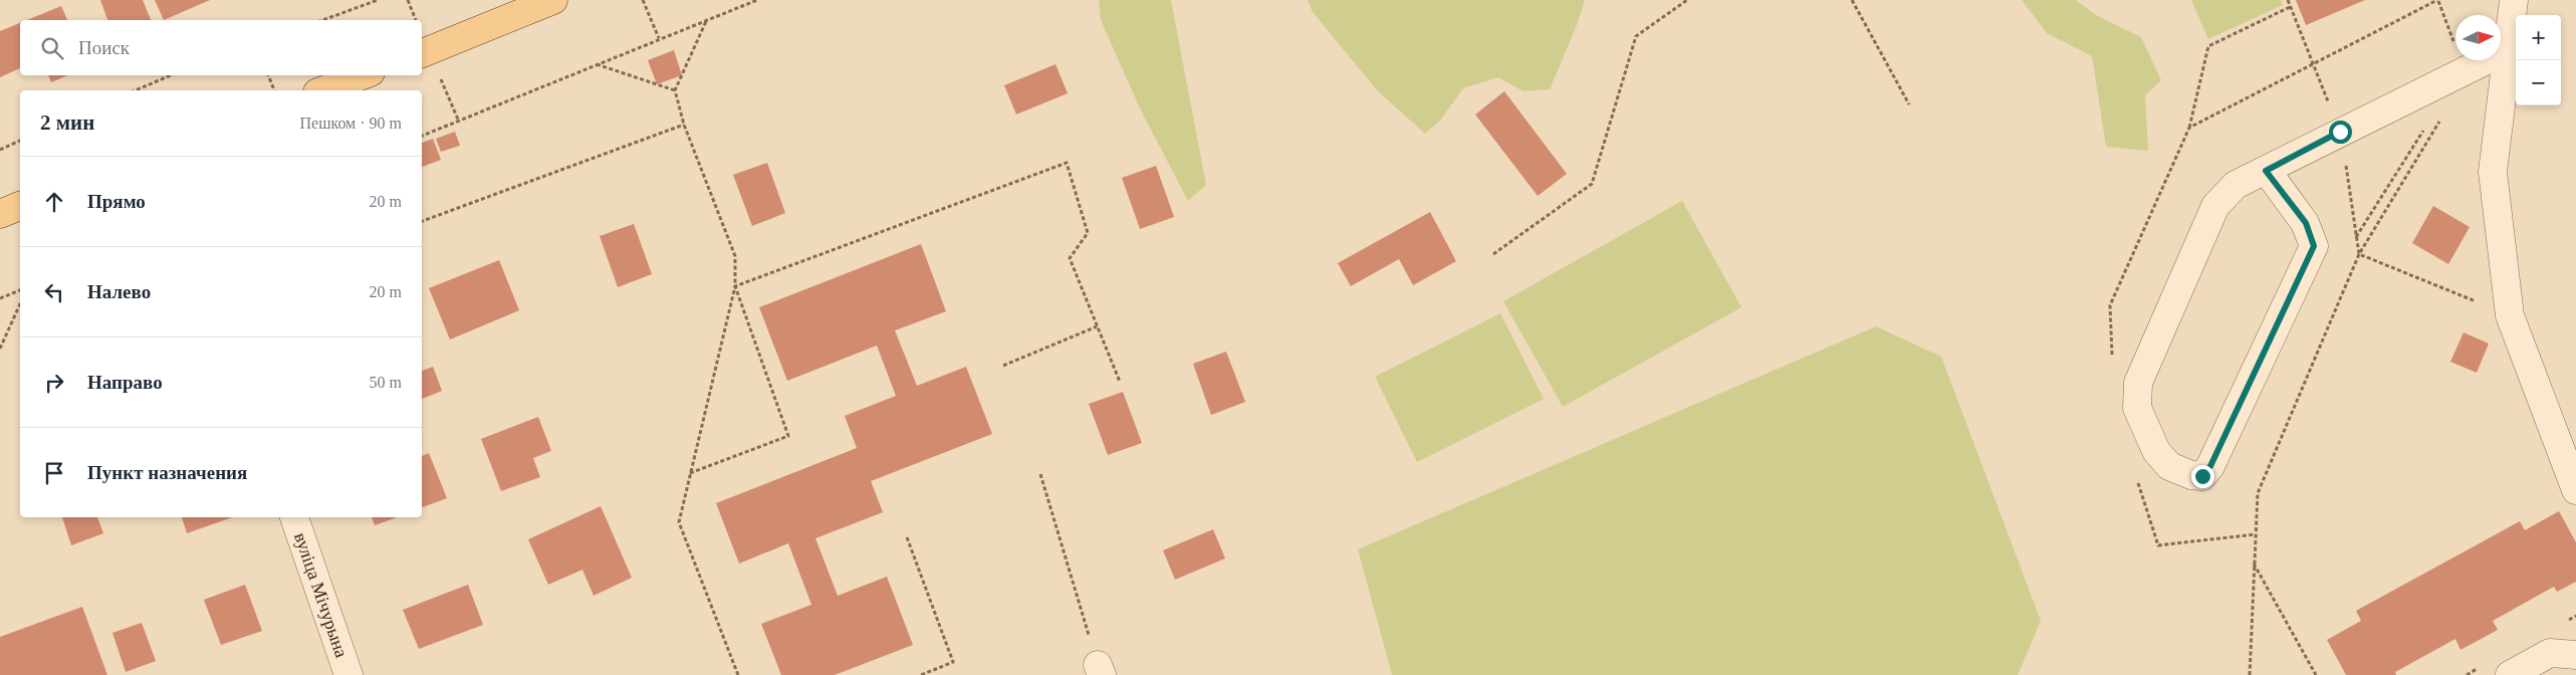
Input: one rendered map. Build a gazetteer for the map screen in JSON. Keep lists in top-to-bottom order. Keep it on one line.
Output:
{"streets":{"street":["вуліца Мічурына"]},"north":"right","page":{"map_buttons":["+","−"],"search":"Поиск","heading":["2 мин","Пешком · 90 m"],"list":[["Прямо","20 m"],["Налево","20 m"],["Направо","50 m"],"Пункт назначения"]}}
